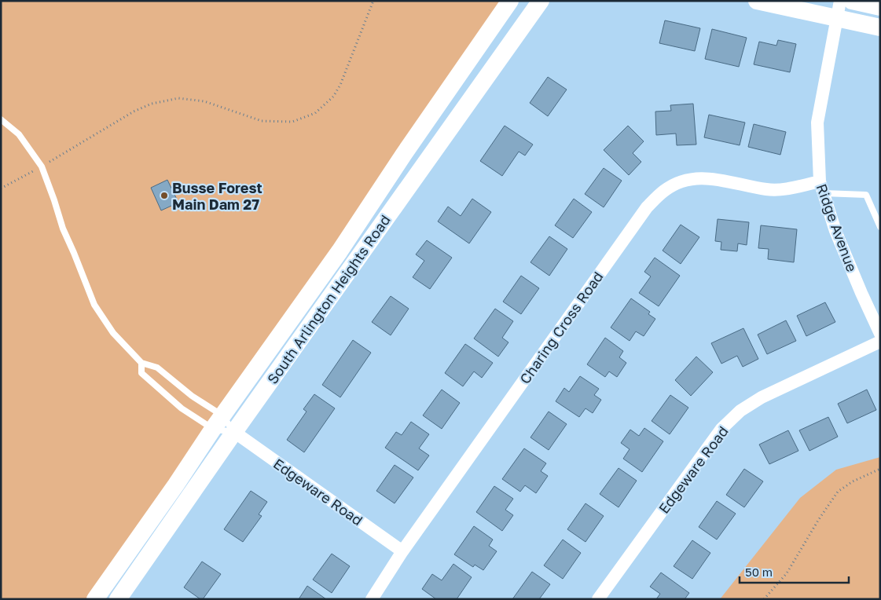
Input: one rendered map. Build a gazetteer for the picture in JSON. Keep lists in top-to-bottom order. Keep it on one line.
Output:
{"streets":{"main road":["South Arlington Heights Road"],"street":["Ridge Avenue","Charing Cross Road","Edgeware Road"]},"crossings":[["Ridge Avenue","Charing Cross Road"],["South Arlington Heights Road","Edgeware Road"],["Charing Cross Road","Edgeware Road"]],"places":["Busse Forest Main Dam 27"],"scale_bar":"50 m"}
